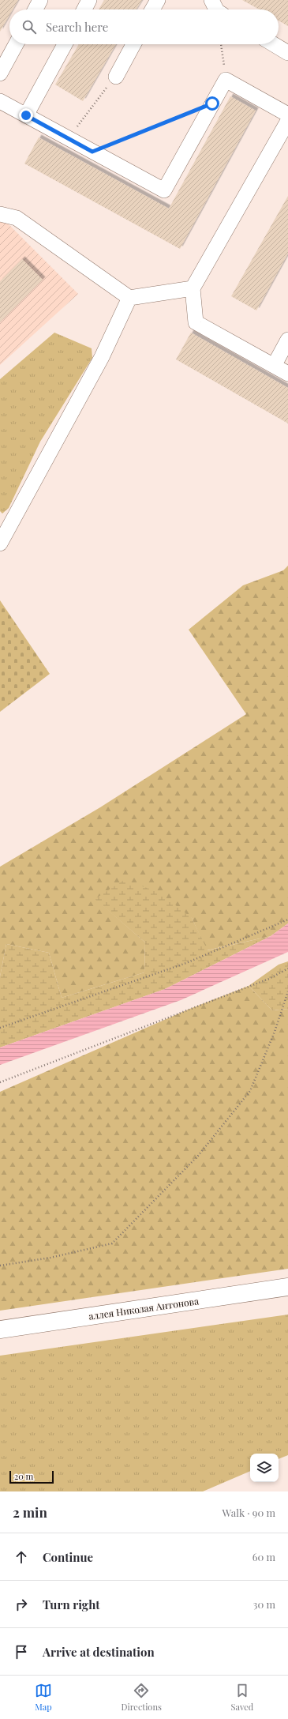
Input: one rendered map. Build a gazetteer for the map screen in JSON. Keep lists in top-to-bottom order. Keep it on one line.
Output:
{"streets":{"main road":["аллея Николая Антонова"]},"scale_bar":"20 m","page":{"search":"Search here","scale":"20 m","heading":["2 min","Walk · 90 m"],"list":[["Continue","60 m"],["Turn right","30 m"],"Arrive at destination"],"nav":["Map","Directions","Saved"]}}
